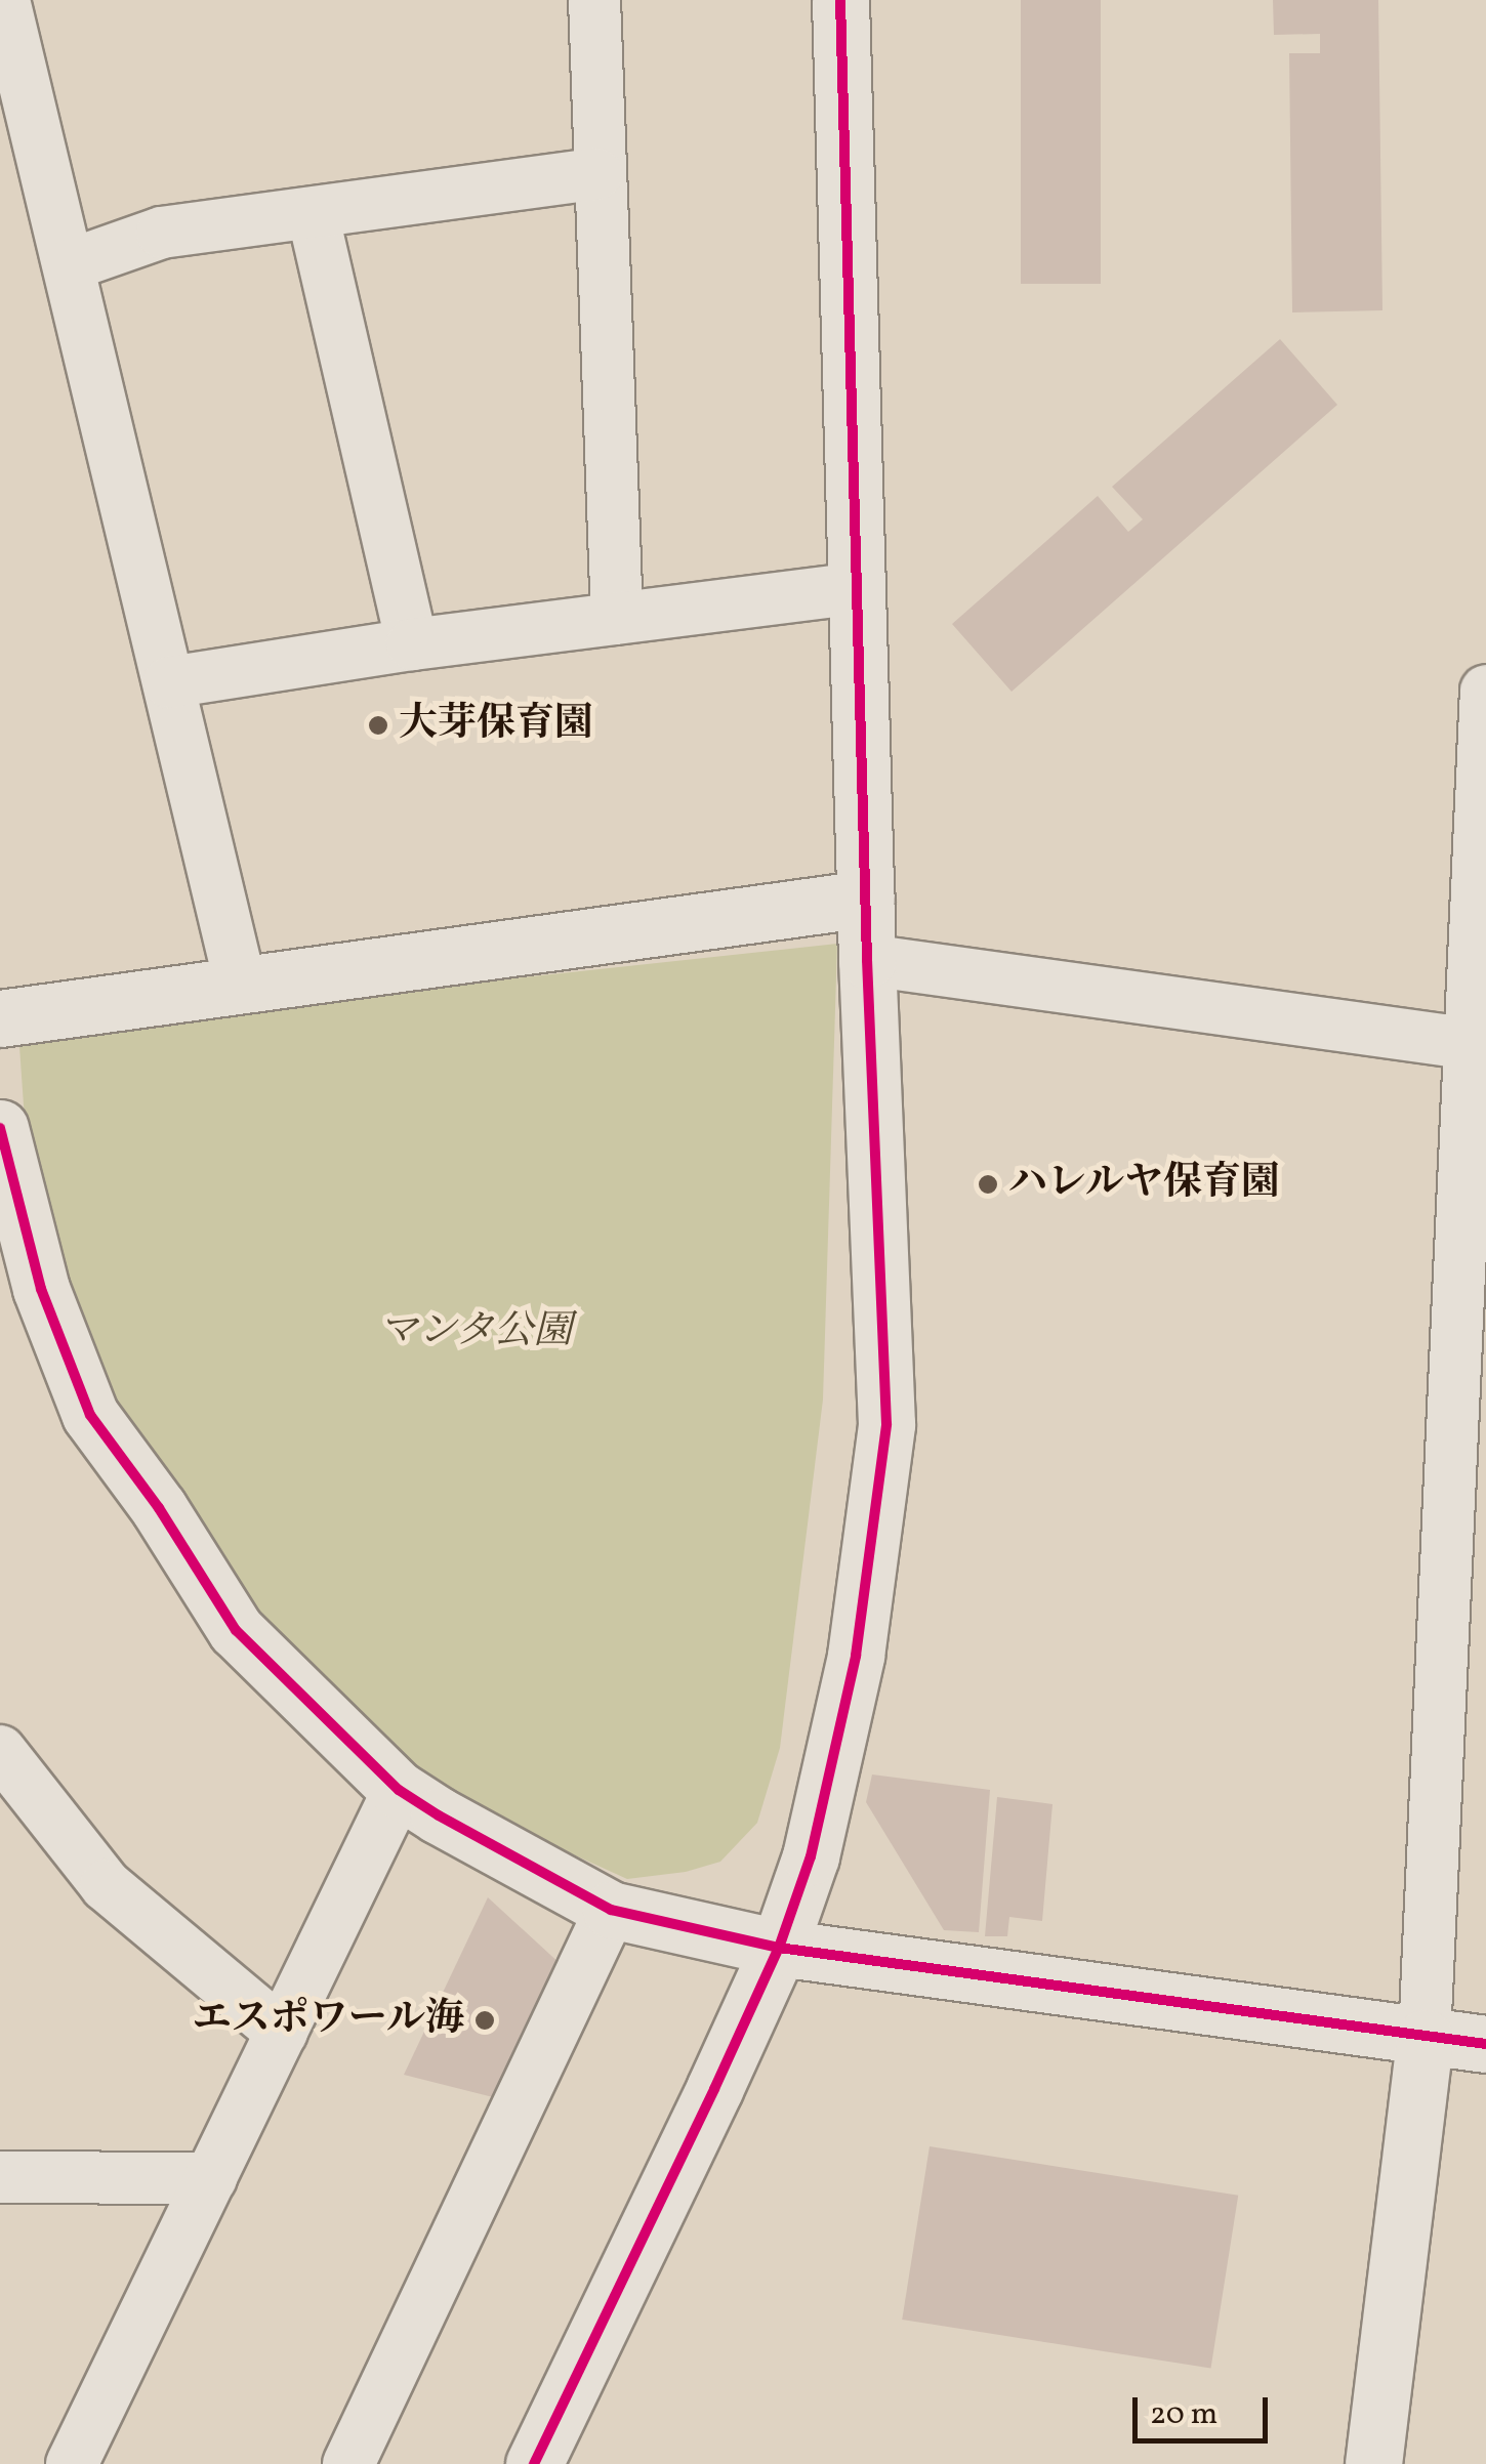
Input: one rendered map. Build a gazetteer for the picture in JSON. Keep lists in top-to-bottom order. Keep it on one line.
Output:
{"parks":["マンタ公園"],"places":["大芽保育園","ハレルヤ保育園","エスポワール海"],"scale_bar":"20 m"}
